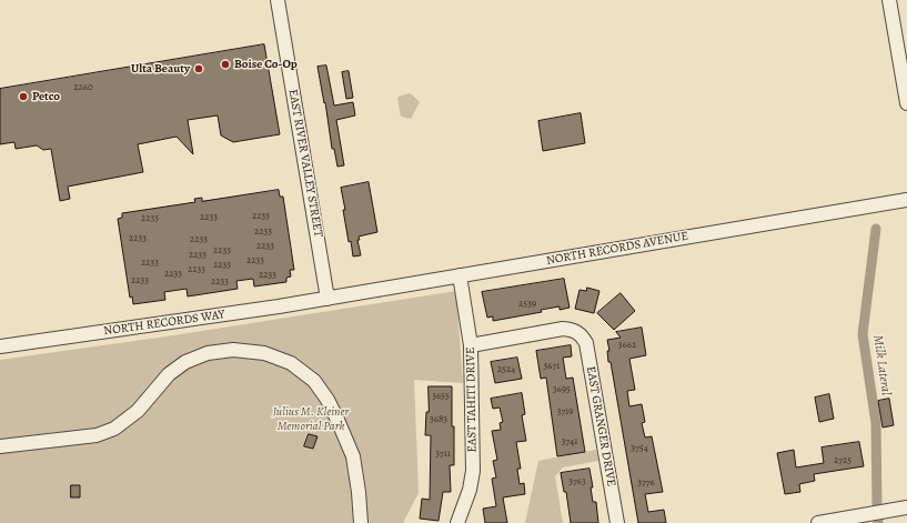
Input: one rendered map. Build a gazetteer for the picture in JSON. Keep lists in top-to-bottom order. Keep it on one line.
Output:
{"streets":{"street":["EAST RIVER VALLEY STREET","NORTH RECORDS AVENUE","NORTH RECORDS WAY","EAST TAHITI DRIVE","EAST GRANGER DRIVE"]},"crossings":[["EAST RIVER VALLEY STREET","NORTH RECORDS AVENUE"],["EAST RIVER VALLEY STREET","NORTH RECORDS WAY"],["NORTH RECORDS AVENUE","NORTH RECORDS WAY"],["NORTH RECORDS AVENUE","EAST TAHITI DRIVE"],["EAST TAHITI DRIVE","EAST GRANGER DRIVE"]],"water":["Milk Lateral"],"parks":["Julius M. Kleiner Memorial Park"],"places":["Boise Co-Op","Ulta Beauty","Petco"],"house_numbers":["2260","2233","2233","2233","2233","2233","2233","2233","2233","2233","2233","2233","2233","2233","2233","2233","2233","2233","2539","3662","3671","2524","3695","3655","3719","3683","3741","3754","3711","2725","3763","3776"]}
